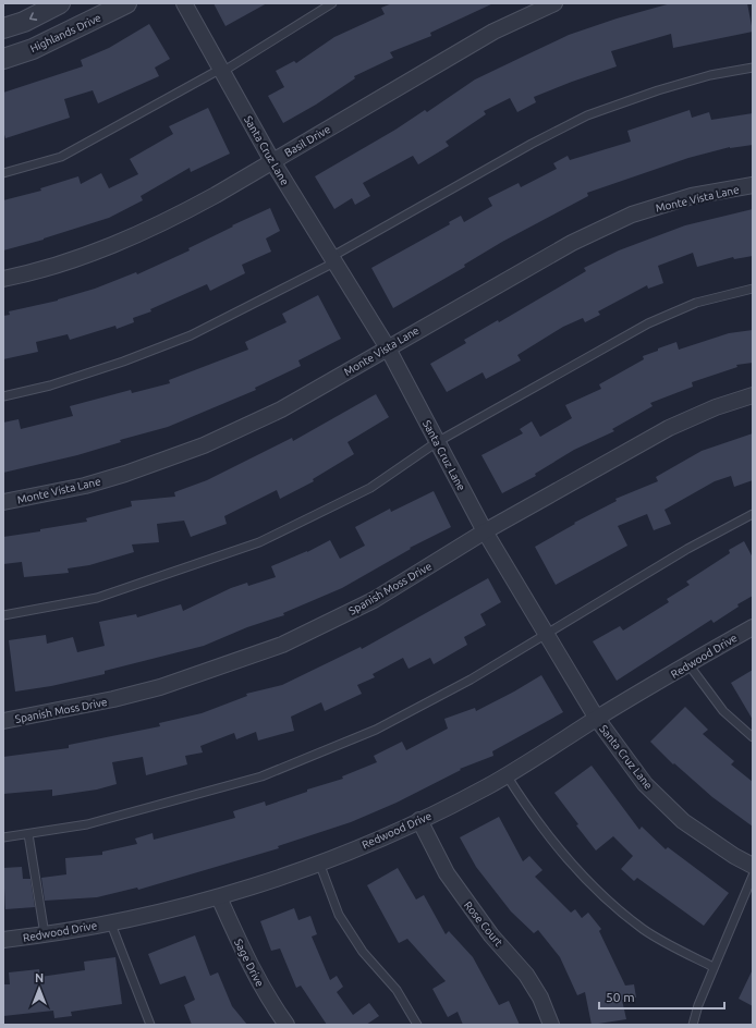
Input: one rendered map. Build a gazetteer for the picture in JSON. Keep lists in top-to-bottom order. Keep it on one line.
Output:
{"streets":{"street":["Highlands Drive","Basil Drive","Santa Cruz Lane","Monte Vista Lane","Spanish Moss Drive","Redwood Drive","Rose Court","Sage Drive"]},"crossings":[["Basil Drive","Santa Cruz Lane"],["Santa Cruz Lane","Monte Vista Lane"],["Santa Cruz Lane","Spanish Moss Drive"],["Santa Cruz Lane","Redwood Drive"],["Redwood Drive","Rose Court"],["Redwood Drive","Sage Drive"]],"scale_bar":"50 m","north":"top"}
